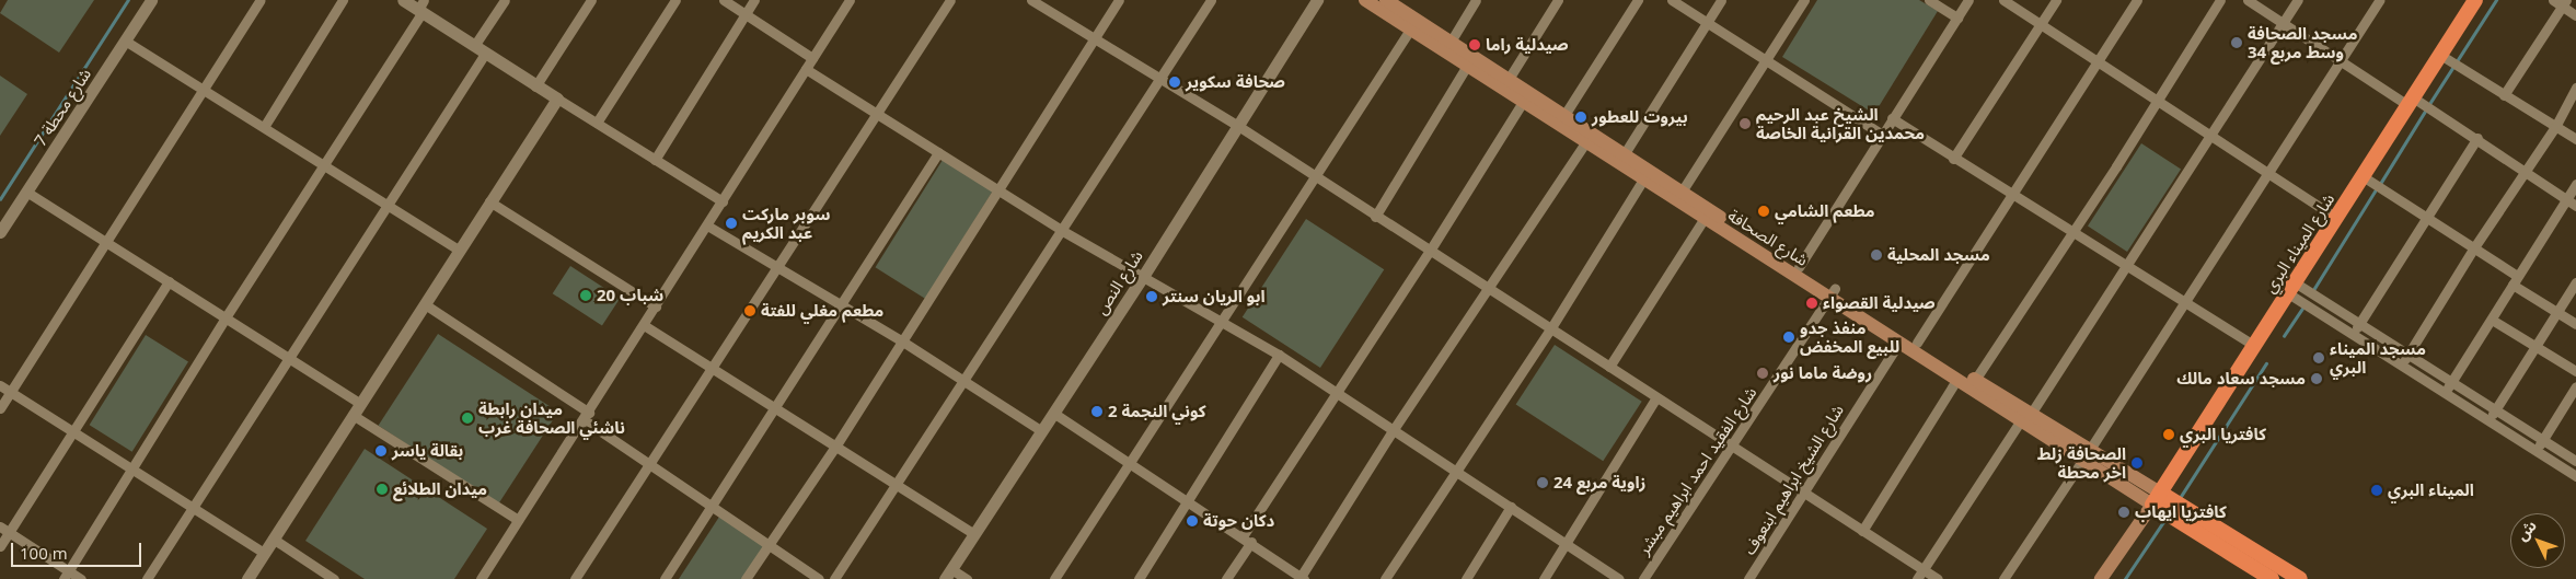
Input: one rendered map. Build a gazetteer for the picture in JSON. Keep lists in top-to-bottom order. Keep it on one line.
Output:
{"streets":{"highway":["شارع الميناء البري"],"main road":["شارع الصحافة"],"street":["شارع محطة 7","شارع النص","شارع الفقيد احمد ابراهيم مبشر","شارع الشيخ ابراهيم ابنعوف"]},"crossings":[["شارع الصحافة","شارع الميناء البري"],["شارع الصحافة","شارع الفقيد احمد ابراهيم مبشر"],["شارع الصحافة","شارع الشيخ ابراهيم ابنعوف"]],"places":["مسجد الصحافة وسط مربع 34","صيدلية راما","صحافة سكوير","بيروت للعطور","الشيخ عبد الرحيم محمدين القرانية الخاصة","مطعم الشامي","سوبر ماركت عبد الكريم","مسجد المحلية","شباب 20","ابو الريان سنتر","صيدلية القصواء","مطعم مغلي للفتة","منفذ جدو للبيع المخفض","مسجد الميناء البري","روضة ماما نور","مسجد سعاد مالك","كوني النجمة 2","ميدان رابطة ناشئي الصحافة غرب","كافتريا البري","بقالة ياسر","الصحافة زلط اخر محطة","زاوية مربع 24","ميدان الطلائع","الميناء البري","كافتريا ايهاب","دكان حوتة"],"scale_bar":"100 m","north":"top left"}
